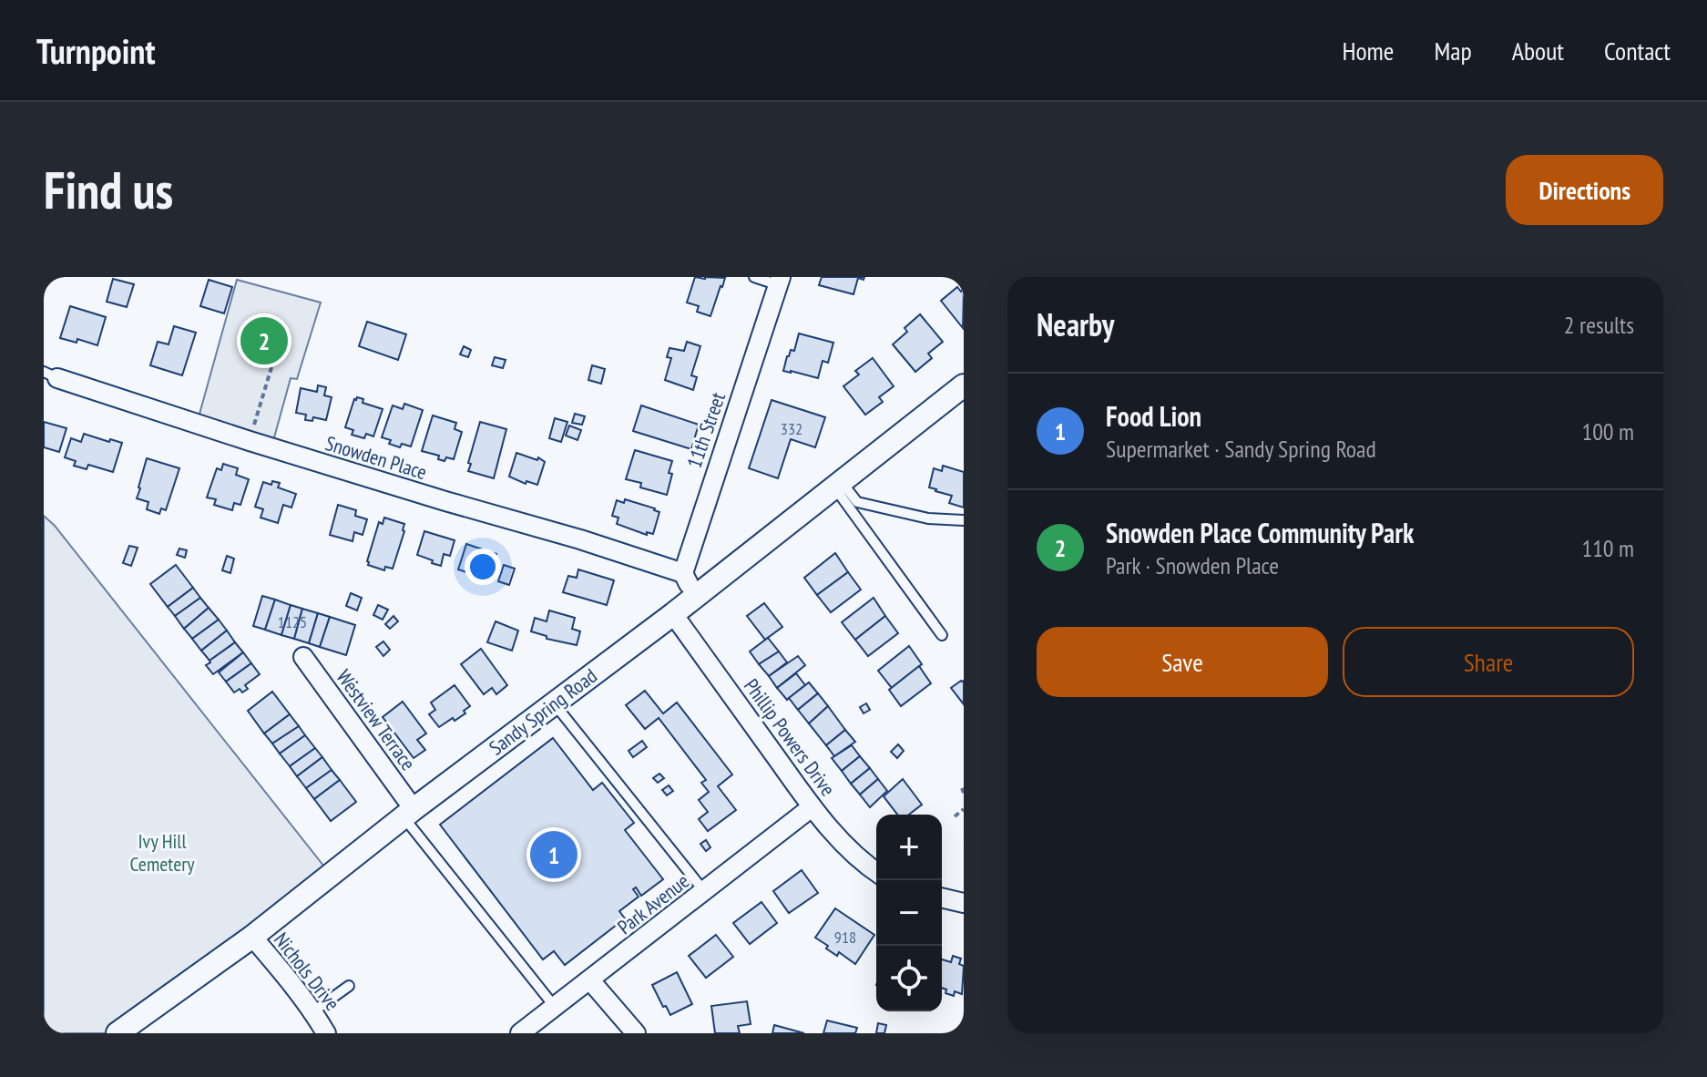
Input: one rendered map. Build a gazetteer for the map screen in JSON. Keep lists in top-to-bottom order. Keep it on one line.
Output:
{"streets":{"street":["11th Street","Snowden Place","Sandy Spring Road","Westview Terrace","Phillip Powers Drive","Park Avenue","Nichols Drive"]},"crossings":[["11th Street","Snowden Place"],["Sandy Spring Road","Westview Terrace"],["Sandy Spring Road","Phillip Powers Drive"],["Sandy Spring Road","Nichols Drive"],["Phillip Powers Drive","Park Avenue"]],"parks":["Ivy Hill Cemetery"],"house_numbers":["332","1125","918"],"page":{"header":"Turnpoint","nav":["Home","Map","About","Contact"],"buttons":["Directions",["Save","Share"]],"title":"Find us","heading":["Nearby","2 results"],"pins":["2","1"],"list":[{"mark":"1","name":"Food Lion","note":"Supermarket · Sandy Spring Road","value":"100 m"},{"mark":"2","name":"Snowden Place Community Park","note":"Park · Snowden Place","value":"110 m"}],"map_buttons":["+","−"]}}
